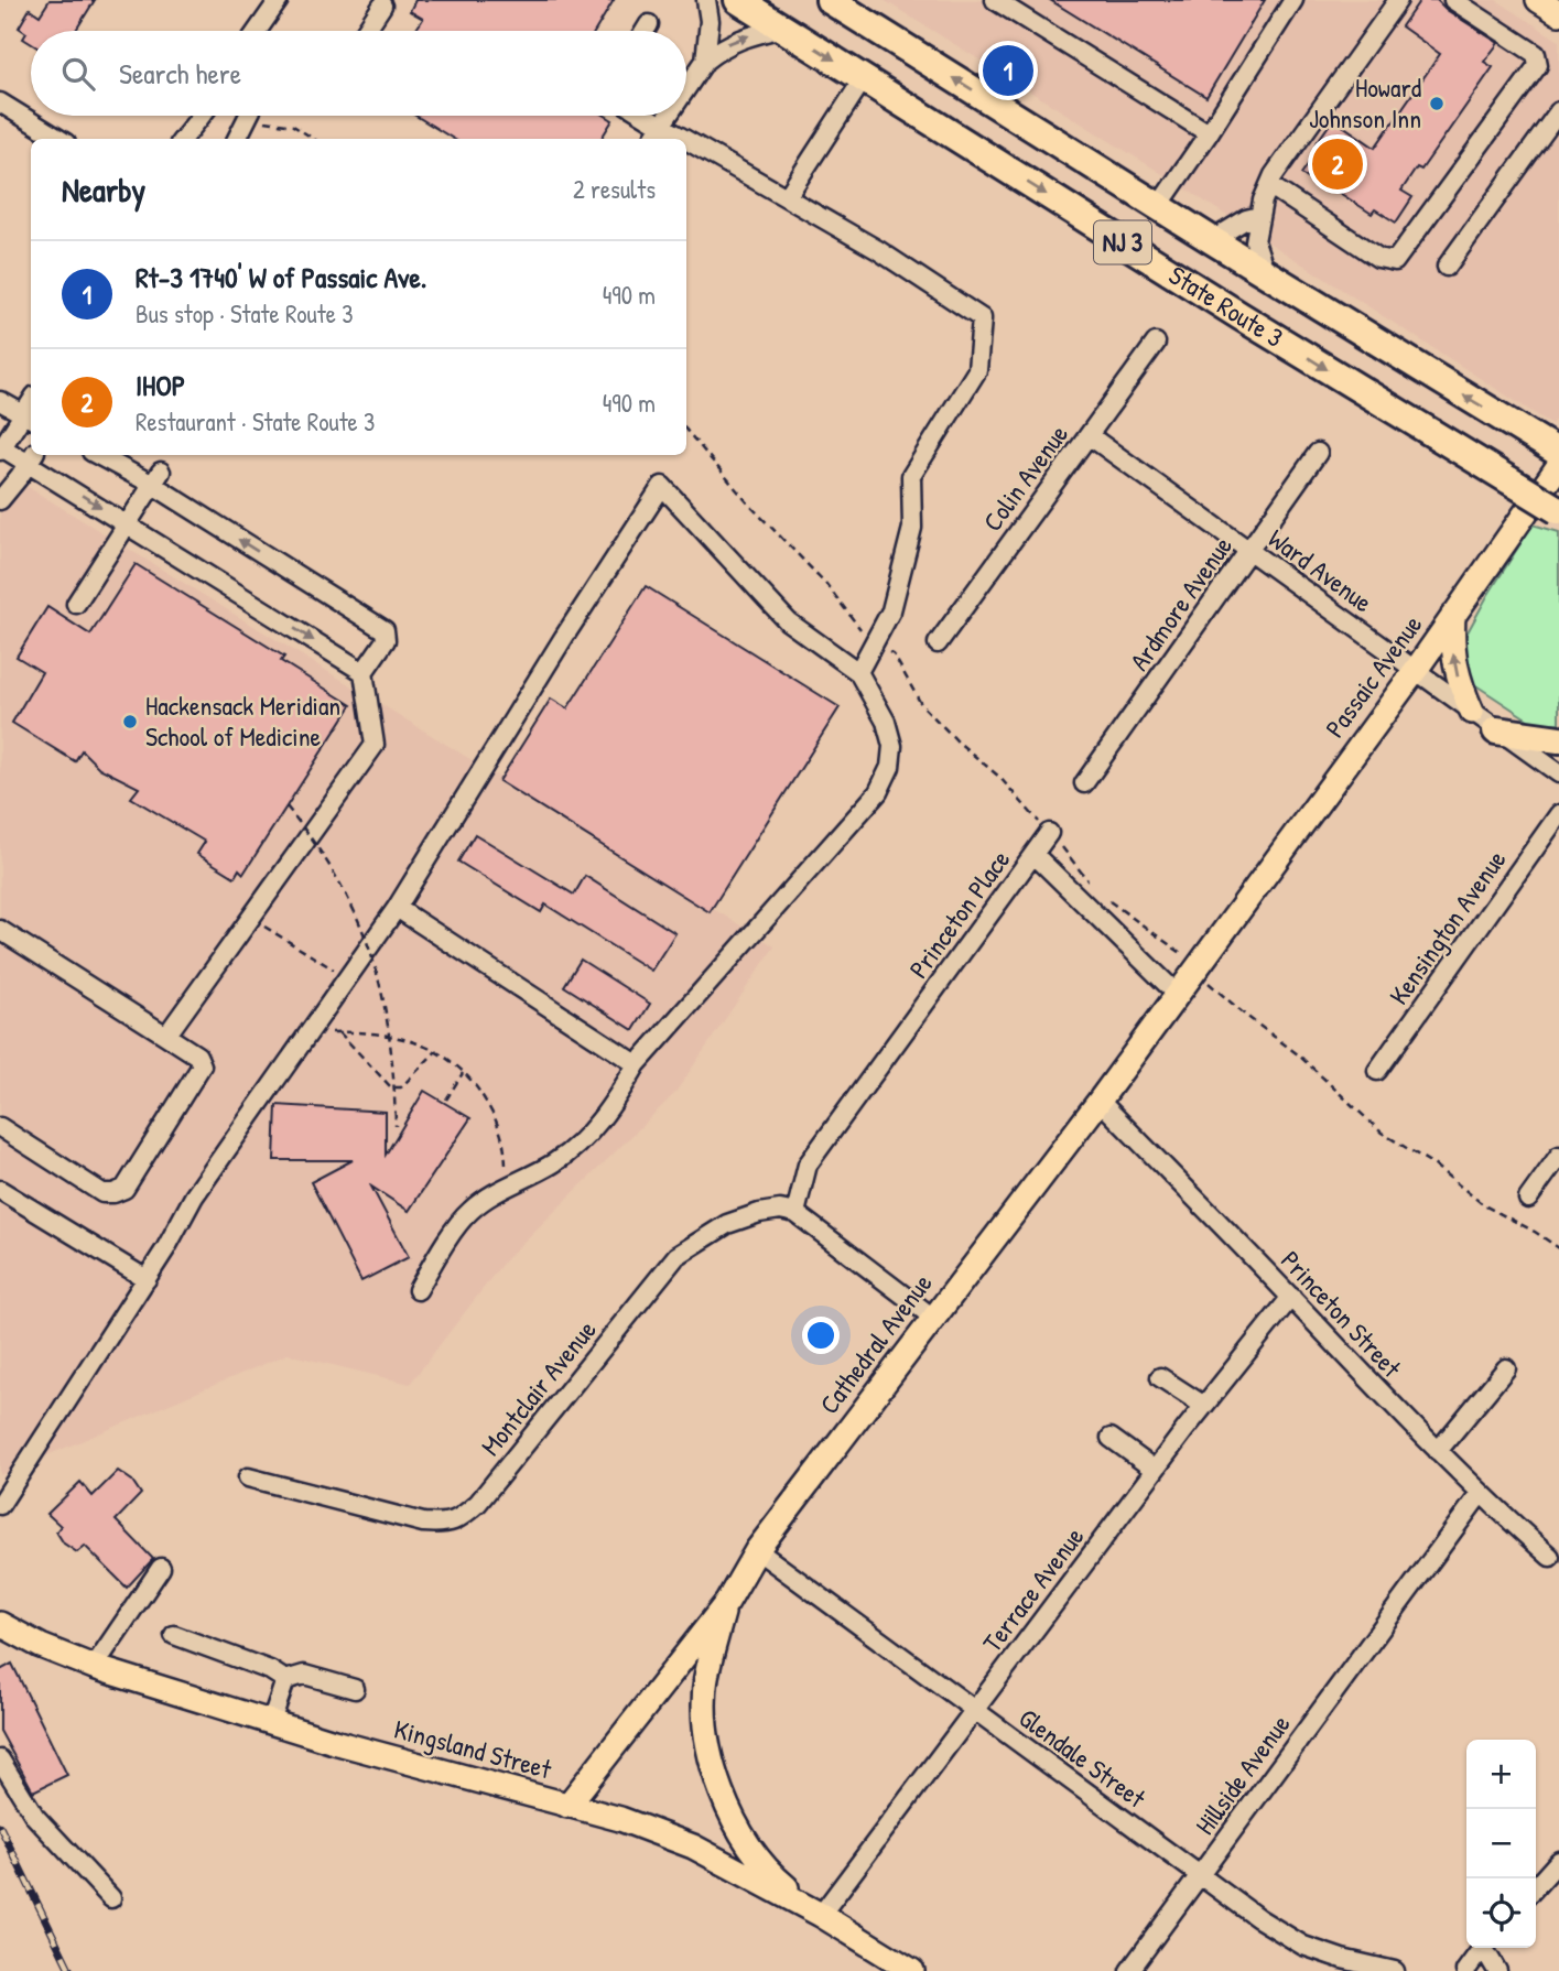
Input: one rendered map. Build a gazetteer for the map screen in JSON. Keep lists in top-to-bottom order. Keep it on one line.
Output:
{"streets":{"highway":["NJ 3","State Route 3"],"main road":["Passaic Avenue","Cathedral Avenue","Kingsland Street"],"street":["Colin Avenue","Ward Avenue","Ardmore Avenue","Princeton Place","Kensington Avenue","Princeton Street","Montclair Avenue","Terrace Avenue","Glendale Street","Hillside Avenue"]},"crossings":[["Colin Avenue","Ward Avenue"],["Ward Avenue","Ardmore Avenue"],["Ward Avenue","Passaic Avenue"],["Passaic Avenue","Cathedral Avenue"],["Princeton Place","Cathedral Avenue"],["Princeton Place","Montclair Avenue"],["Princeton Street","Cathedral Avenue"],["Princeton Street","Terrace Avenue"],["Princeton Street","Hillside Avenue"],["Cathedral Avenue","Kingsland Street"],["Cathedral Avenue","Glendale Street"],["Terrace Avenue","Kingsland Street"],["Terrace Avenue","Glendale Street"],["Glendale Street","Hillside Avenue"]],"places":["Howard Johnson Inn","Hackensack Meridian School of Medicine"],"page":{"search":"Search here","pins":["1","2"],"heading":["Nearby","2 results"],"list":[{"mark":"1","name":"Rt-3 1740' W of Passaic Ave.","note":"Bus stop · State Route 3","value":"490 m"},{"mark":"2","name":"IHOP","note":"Restaurant · State Route 3","value":"490 m"}],"map_buttons":["+","−"]}}
